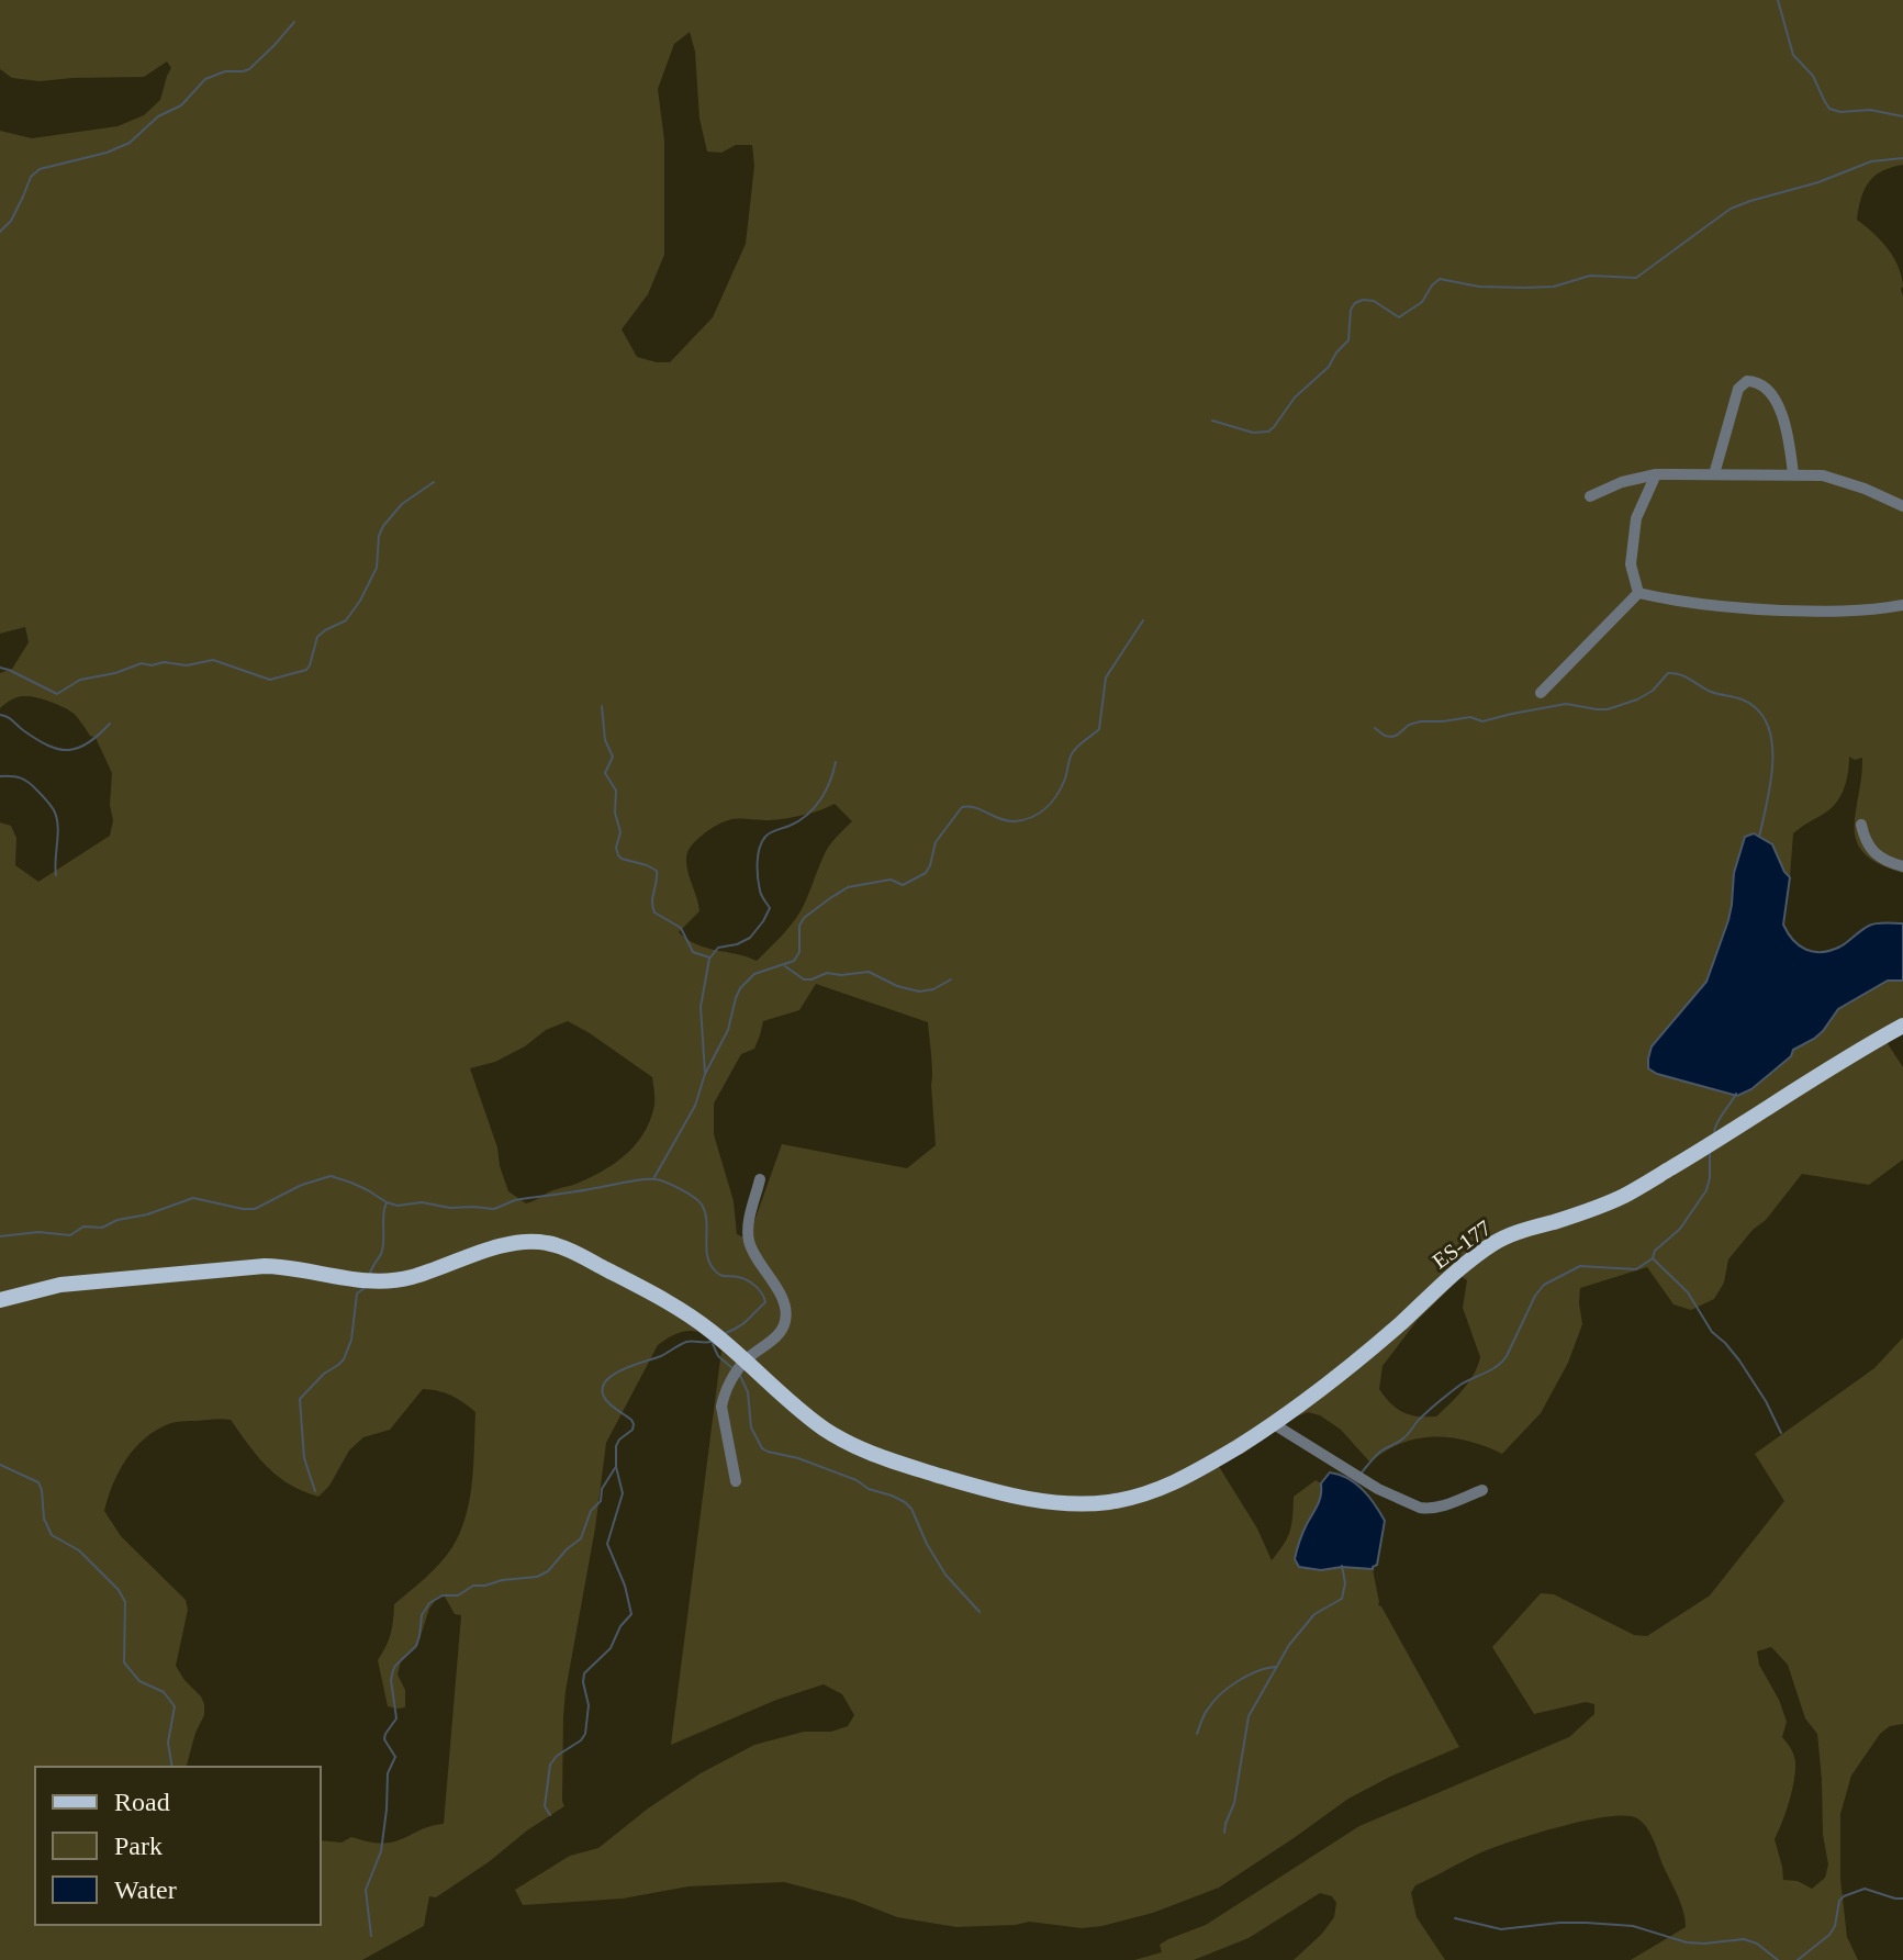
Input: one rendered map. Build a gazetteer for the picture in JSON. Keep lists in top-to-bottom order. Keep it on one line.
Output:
{"streets":{"main road":["ES-177"]},"legend":["Road","Park","Water"]}
